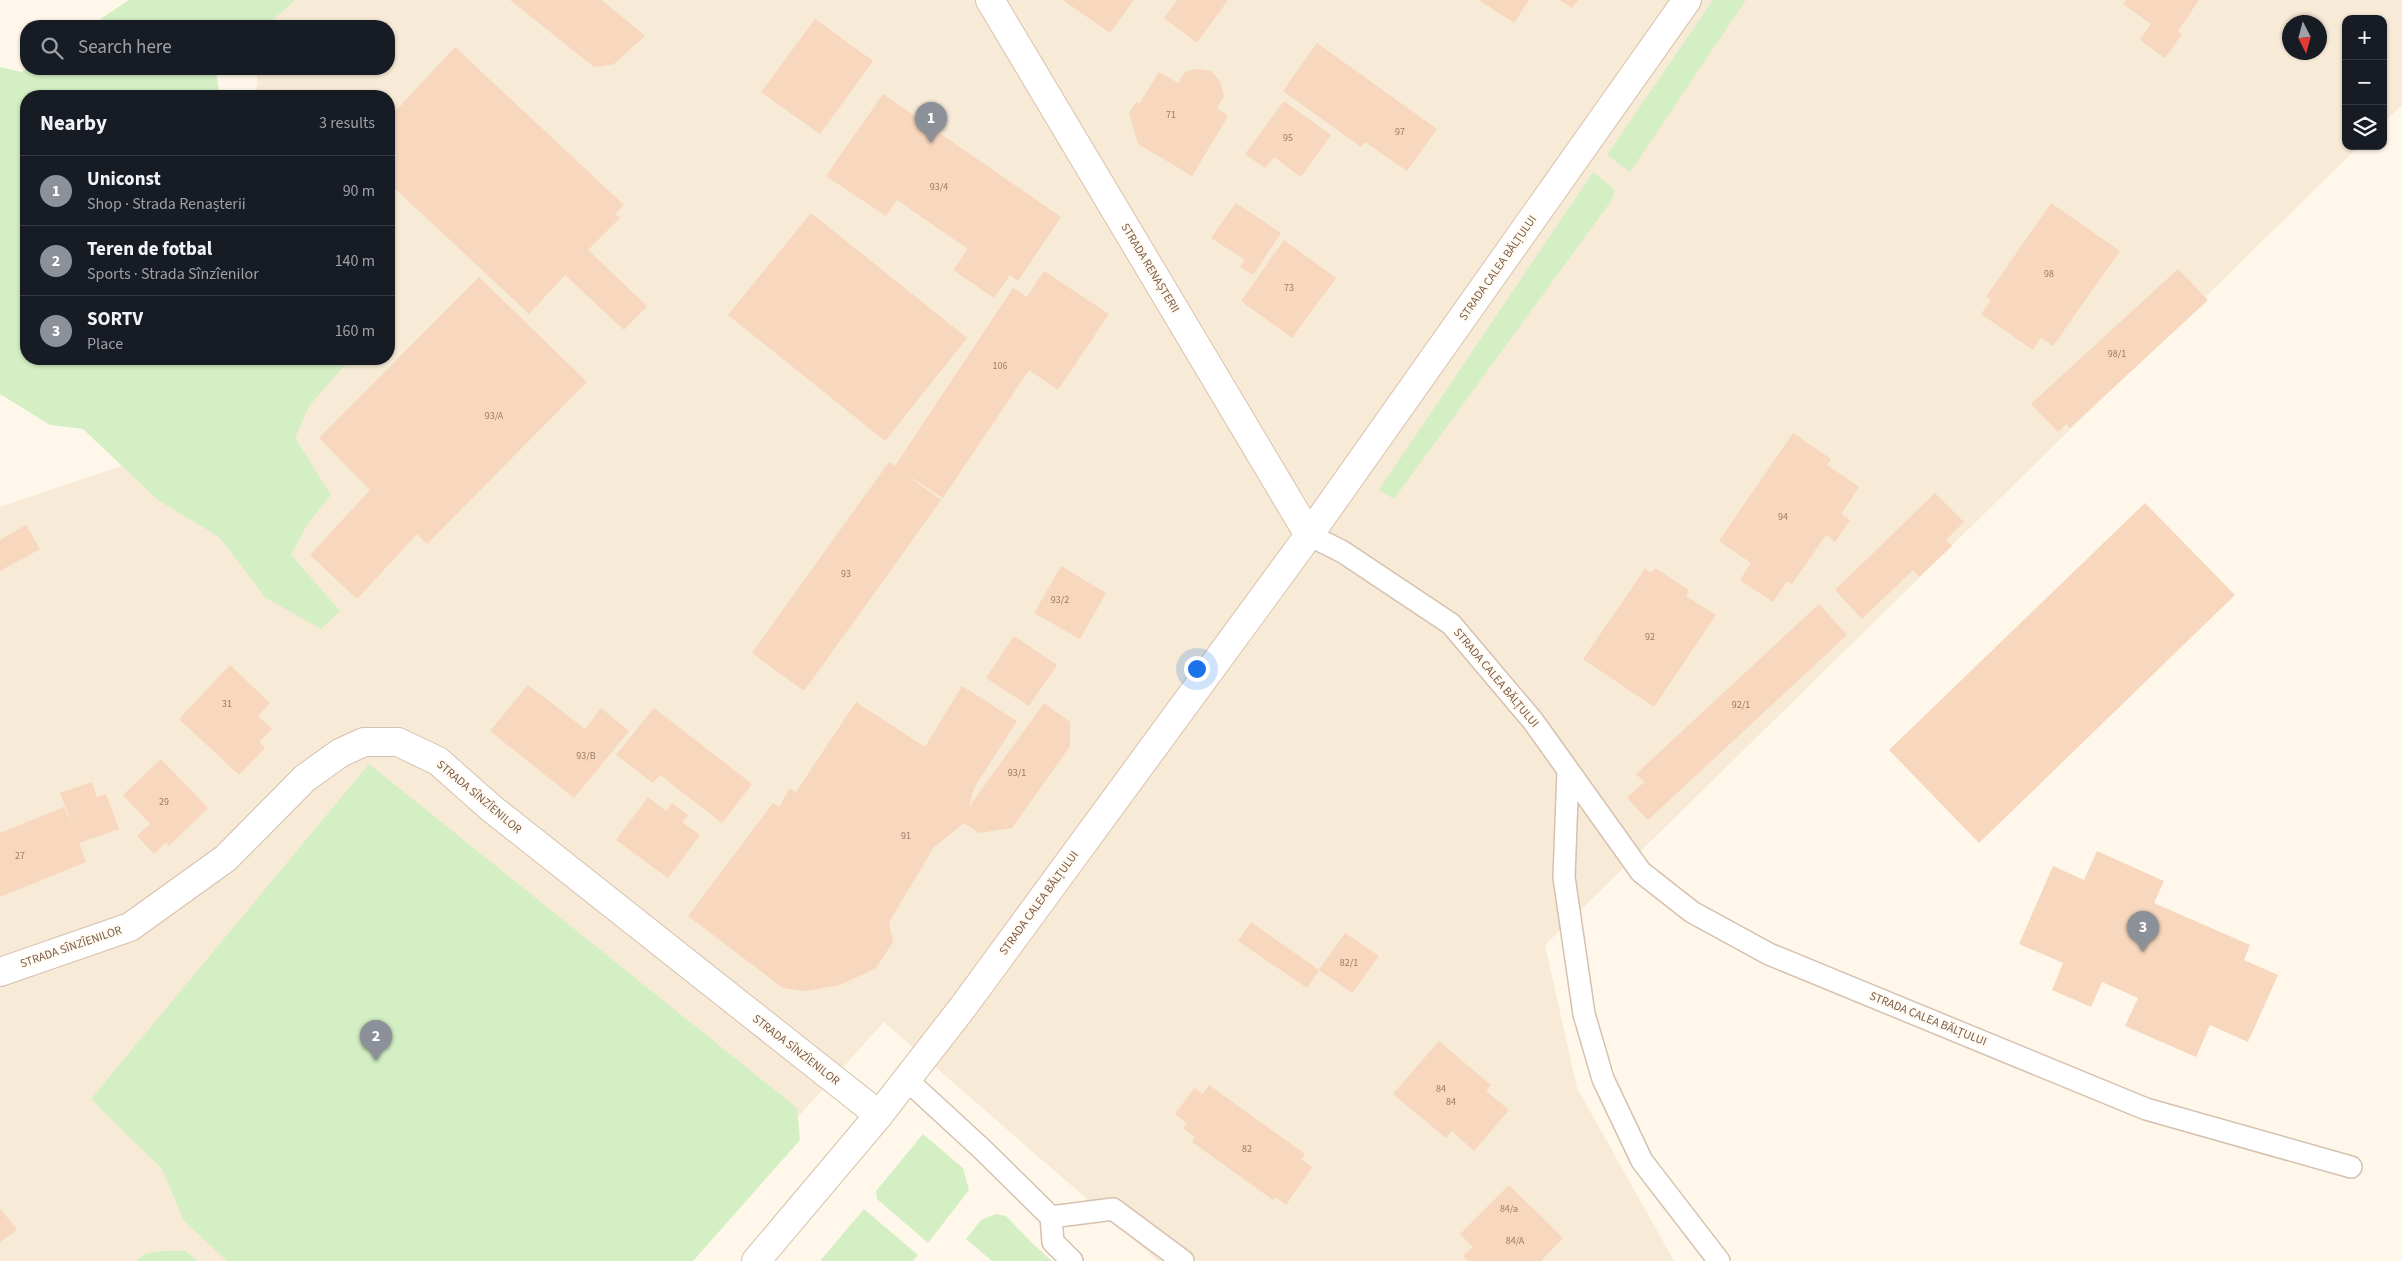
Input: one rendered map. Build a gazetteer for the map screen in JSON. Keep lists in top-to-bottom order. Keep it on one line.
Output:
{"streets":{"street":["STRADA RENAȘTERII","STRADA CALEA BĂLȚULUI","STRADA SÎNZÎENILOR"]},"crossings":[["STRADA RENAȘTERII","STRADA CALEA BĂLȚULUI"],["STRADA CALEA BĂLȚULUI","STRADA SÎNZÎENILOR"]],"house_numbers":["71","97","95","93/4","98","73","98/1","106","93/A","94","93","93/2","92","31","92/1","93/B","93/1","29","91","27","82/1","84","84","82","84/a","84/A"],"north":"bottom","page":{"map_buttons":["+","−"],"search":"Search here","heading":["Nearby","3 results"],"pins":["1","3","2"],"list":[{"mark":"1","name":"Uniconst","note":"Shop · Strada Renașterii","value":"90 m"},{"mark":"2","name":"Teren de fotbal","note":"Sports · Strada Sînzîenilor","value":"140 m"},{"mark":"3","name":"SORTV","note":"Place","value":"160 m"}]}}
